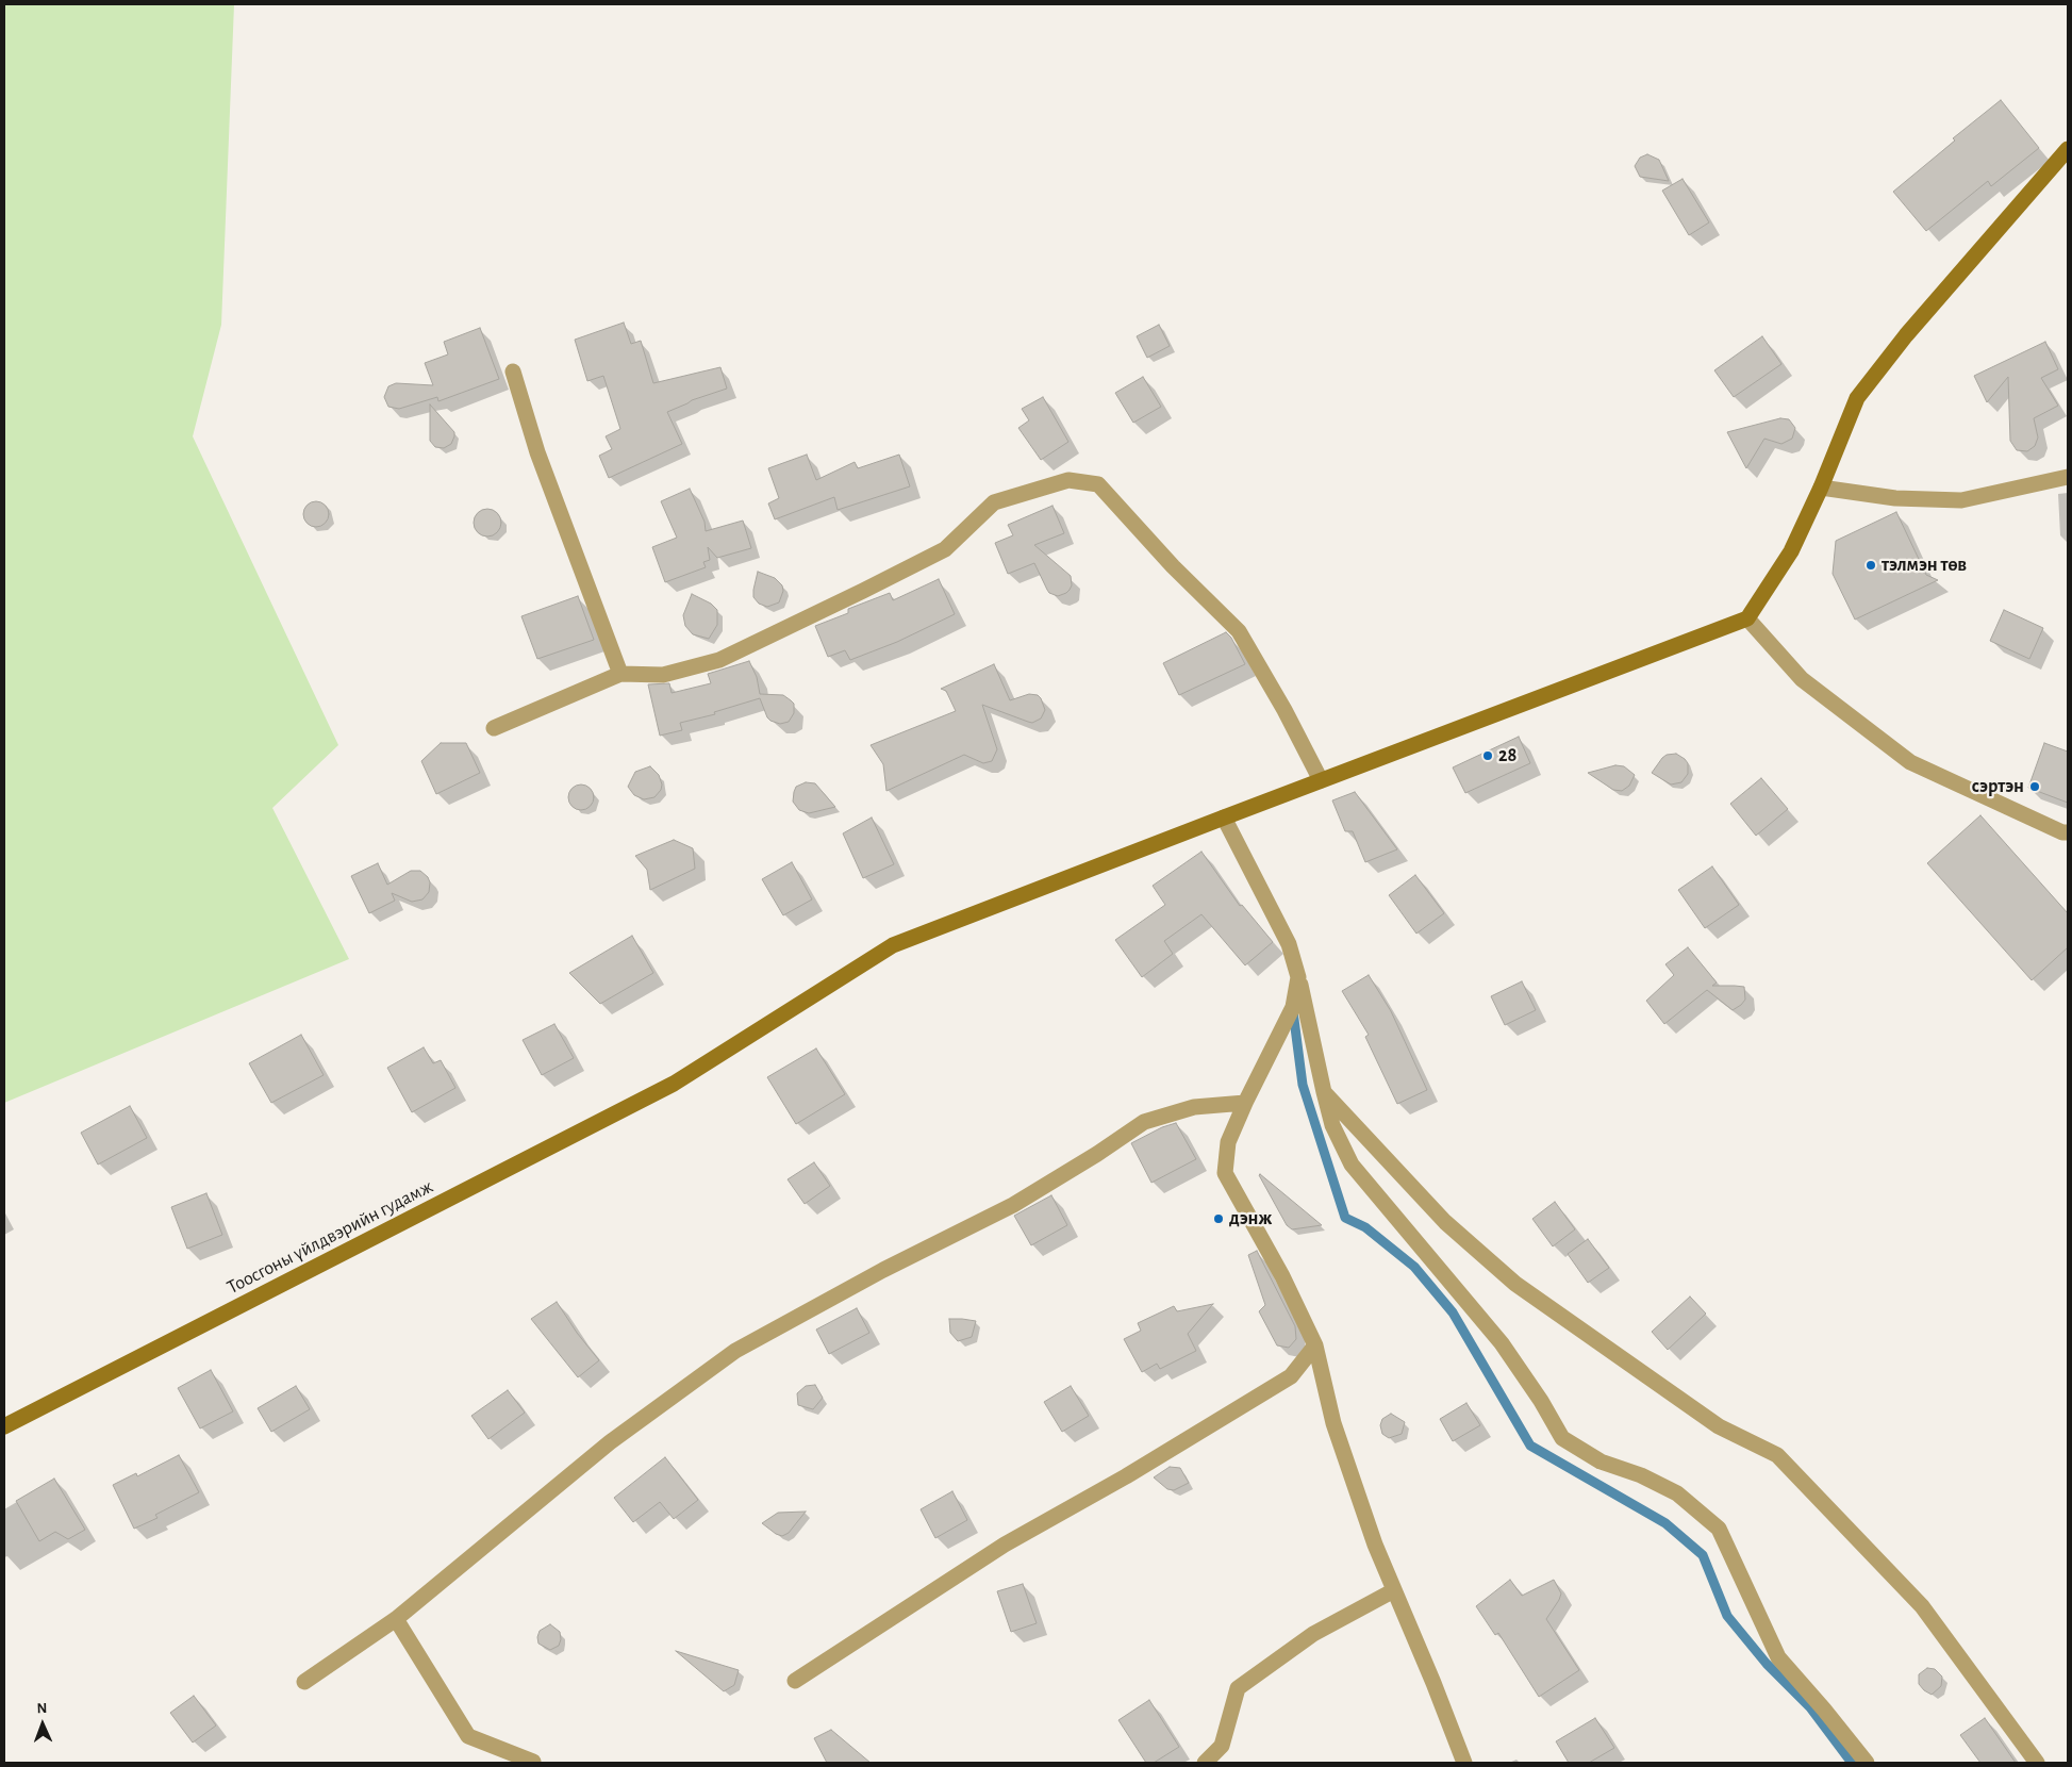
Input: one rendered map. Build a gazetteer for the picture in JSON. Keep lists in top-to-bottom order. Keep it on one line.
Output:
{"streets":{"main road":["Тоосгоны үйлдвэрийн гудамж"]},"places":["тэлмэн төв","28","сэртэн","дэнж"],"north":"top"}
